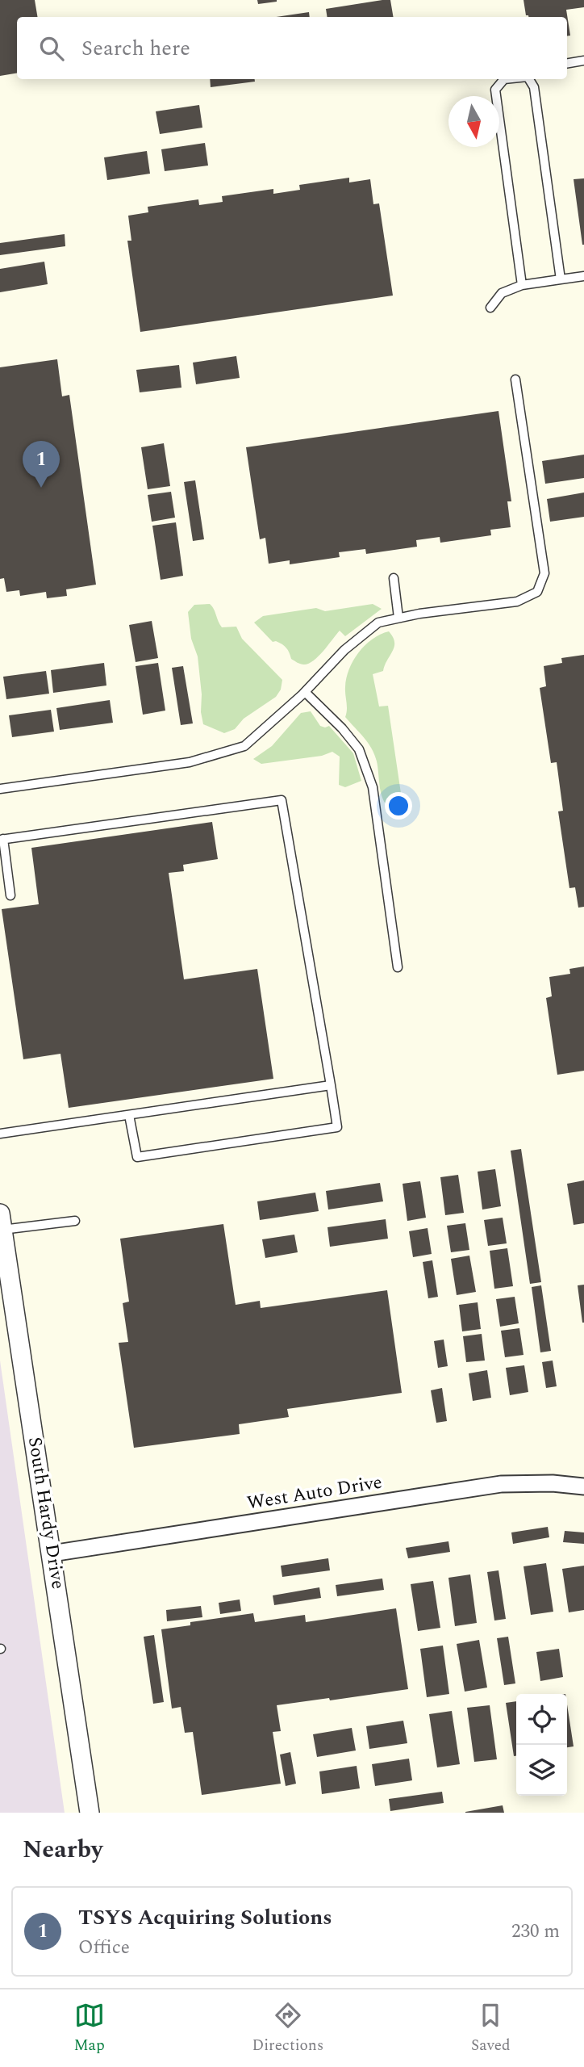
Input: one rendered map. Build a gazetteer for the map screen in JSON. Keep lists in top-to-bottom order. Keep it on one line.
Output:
{"streets":{"street":["West Auto Drive","South Hardy Drive"]},"crossings":[["West Auto Drive","South Hardy Drive"]],"north":"bottom","page":{"search":"Search here","pins":"1","heading":"Nearby","list":[{"mark":"1","name":"TSYS Acquiring Solutions","note":"Office","value":"230 m"}],"nav":["Map","Directions","Saved"]}}
